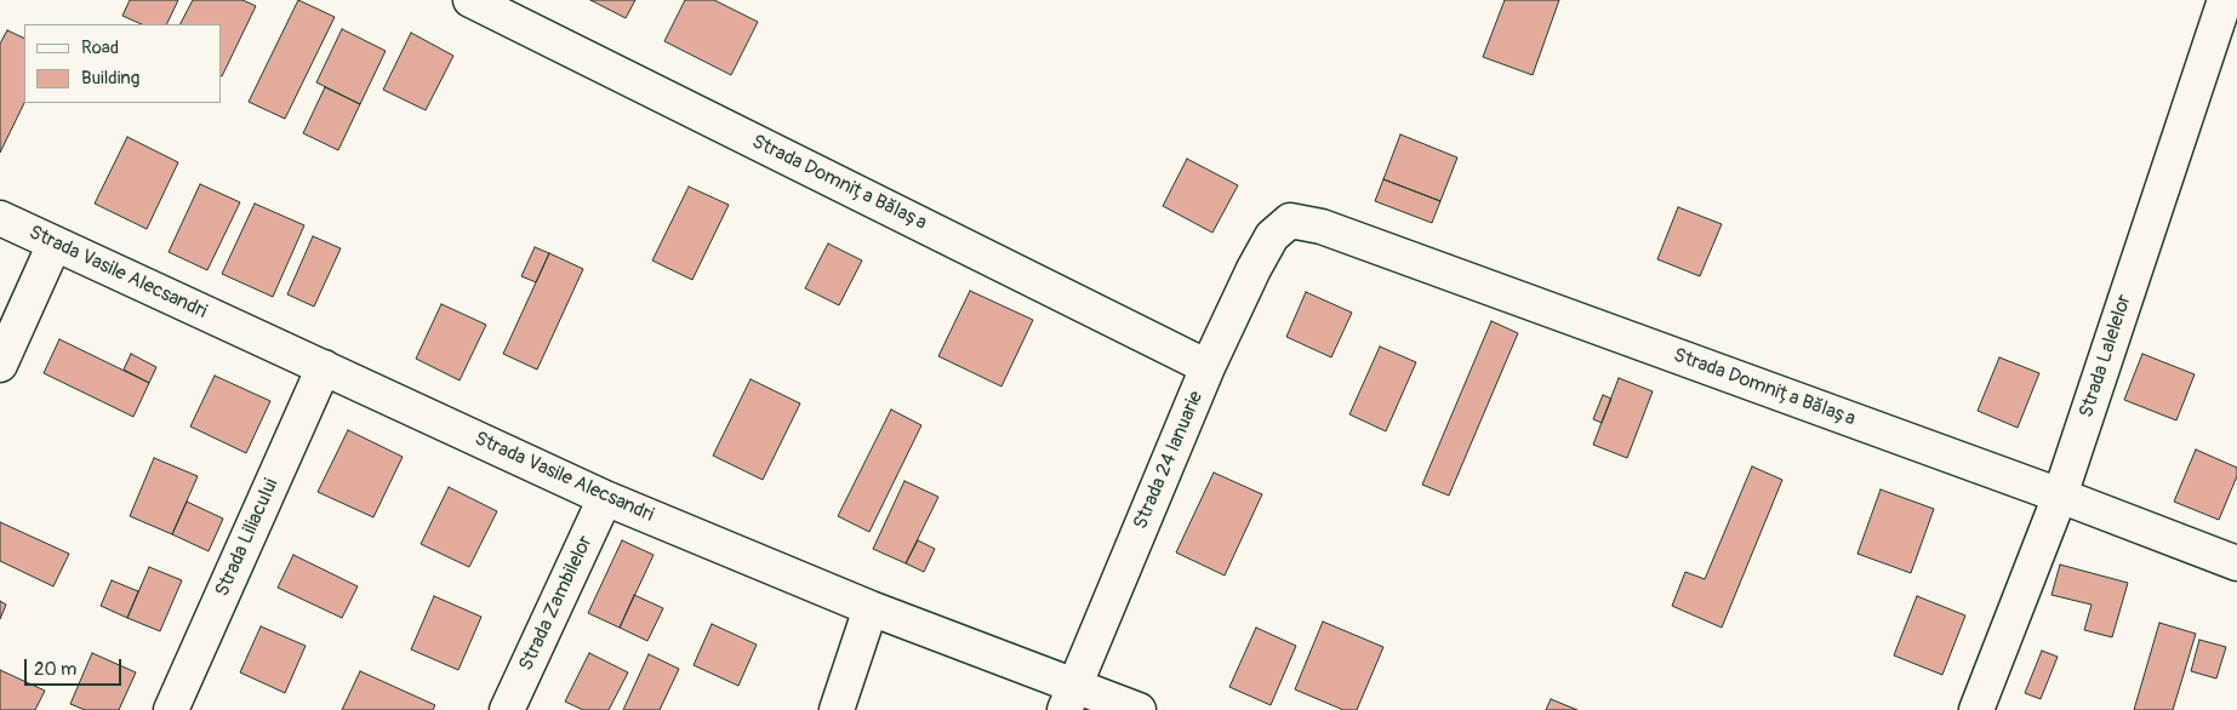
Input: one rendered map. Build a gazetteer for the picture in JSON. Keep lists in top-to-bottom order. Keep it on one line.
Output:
{"streets":{"street":["Strada Domnița Bălașa","Strada Vasile Alecsandri","Strada Lalelelor","Strada 24 Ianuarie","Strada Liliacului","Strada Zambilelor"]},"crossings":[["Strada Domnița Bălașa","Strada Lalelelor"],["Strada Domnița Bălașa","Strada 24 Ianuarie"],["Strada Vasile Alecsandri","Strada 24 Ianuarie"],["Strada Vasile Alecsandri","Strada Liliacului"],["Strada Vasile Alecsandri","Strada Zambilelor"]],"legend":["Road","Building"],"scale_bar":"20 m"}
